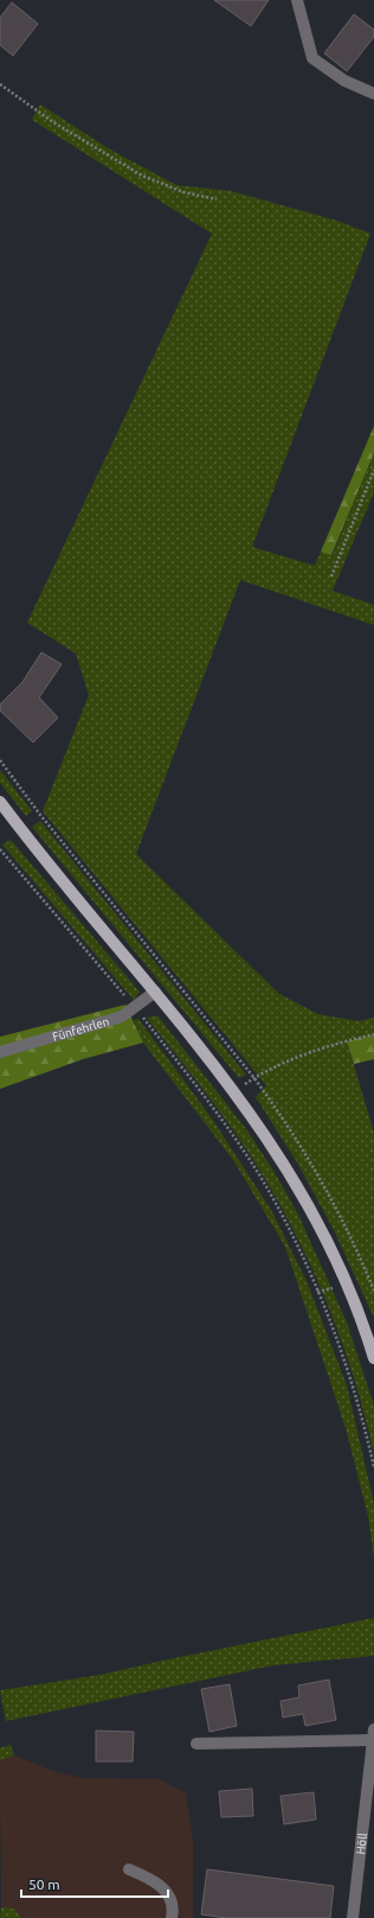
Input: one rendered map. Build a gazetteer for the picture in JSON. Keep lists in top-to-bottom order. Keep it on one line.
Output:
{"streets":{"street":["Fünfehrlen","Höll"]},"scale_bar":"50 m"}
